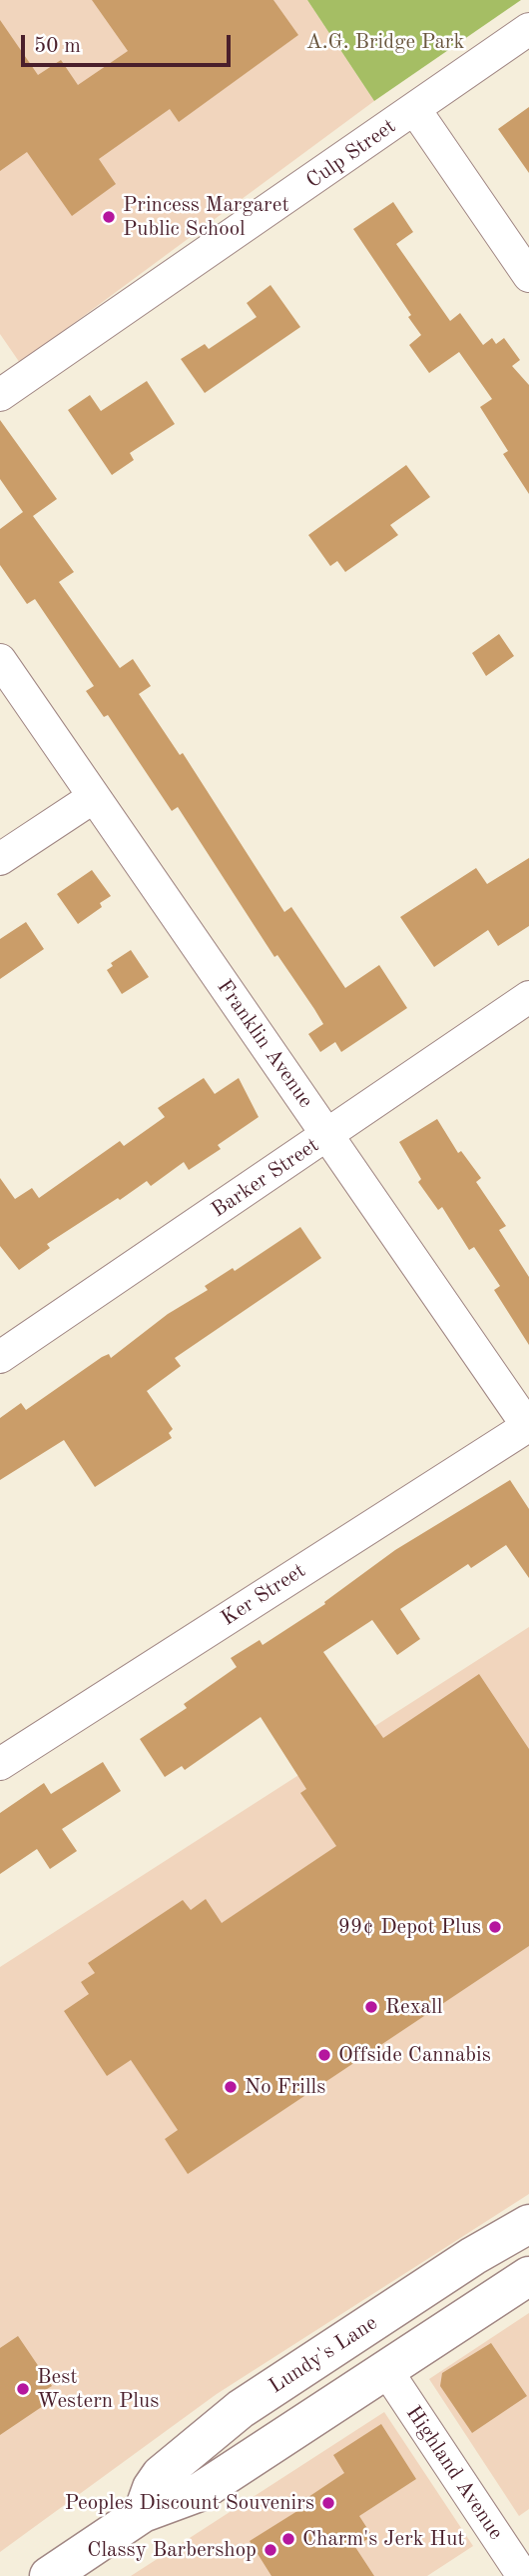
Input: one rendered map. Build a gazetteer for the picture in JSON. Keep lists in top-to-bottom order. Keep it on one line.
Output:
{"streets":{"main road":["Lundy's Lane"],"street":["Culp Street","Franklin Avenue","Barker Street","Ker Street","Highland Avenue"]},"crossings":[["Franklin Avenue","Barker Street"],["Franklin Avenue","Ker Street"]],"parks":["A.G. Bridge Park"],"places":["Princess Margaret Public School","99¢ Depot Plus","Rexall","Offside Cannabis","No Frills","Best Western Plus","Peoples Discount Souvenirs","Charm's Jerk Hut","Classy Barbershop"],"scale_bar":"50 m"}
